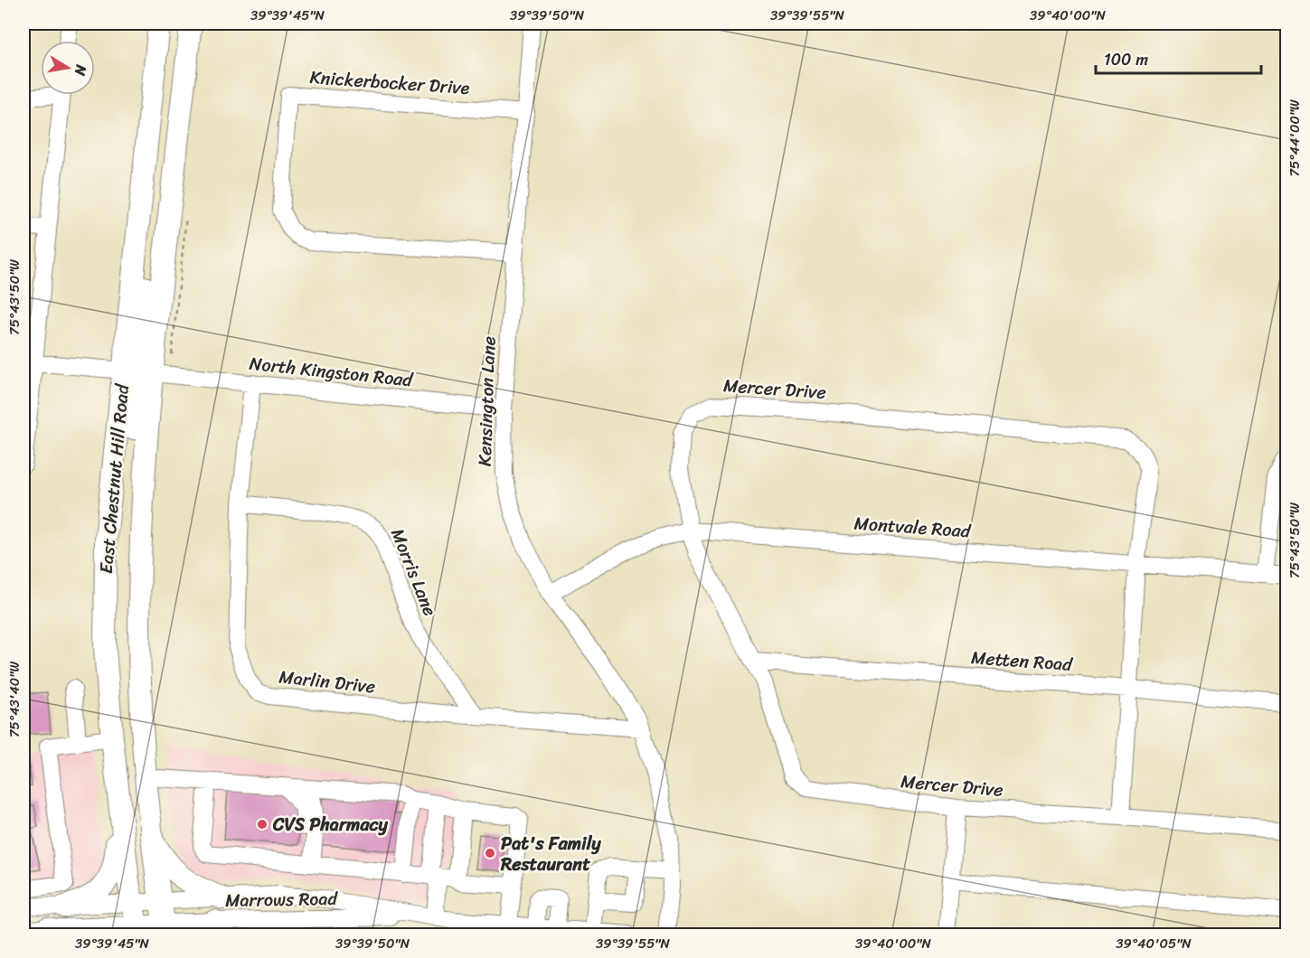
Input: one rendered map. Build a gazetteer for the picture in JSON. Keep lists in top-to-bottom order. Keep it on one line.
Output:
{"streets":{"main road":["East Chestnut Hill Road"],"street":["Knickerbocker Drive","North Kingston Road","Mercer Drive","Kensington Lane","Montvale Road","Morris Lane","Metten Road","Marlin Drive","Marrows Road"]},"crossings":[["Knickerbocker Drive","Kensington Lane"],["North Kingston Road","Kensington Lane"],["North Kingston Road","East Chestnut Hill Road"],["North Kingston Road","Marlin Drive"],["Mercer Drive","Montvale Road"],["Mercer Drive","Metten Road"],["Kensington Lane","Montvale Road"],["Kensington Lane","Marlin Drive"],["East Chestnut Hill Road","Marrows Road"],["Morris Lane","Marlin Drive"]],"places":["CVS Pharmacy","Pat's Family Restaurant"],"scale_bar":"100 m","north":"right","coordinates":["39°39'45\"N","39°39'50\"N","39°39'55\"N","39°40'00\"N","75°44'00\"W","75°43'50\"W","75°43'40\"W","39°40'05\"N"]}
